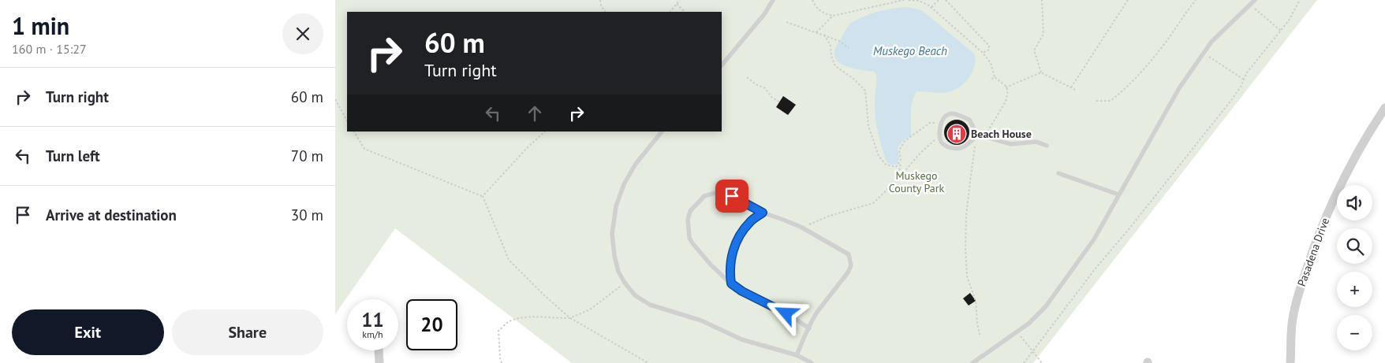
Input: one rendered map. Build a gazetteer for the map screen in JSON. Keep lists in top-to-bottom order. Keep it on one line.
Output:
{"streets":{"street":["Pasadena Drive"]},"water":["Muskego Beach"],"parks":["Muskego County Park"],"places":{"building":["Beach House"]},"page":{"heading":["1 min","160 m · 15:27"],"turn":["60 m","Turn right"],"list":[{"name":"Turn right","value":"60 m"},{"name":"Turn left","value":"70 m"},{"name":"Arrive at destination","value":"30 m"}],"map_buttons":["+","−"],"speed":"11 km/h","limit":"20","buttons":["Exit","Share"]}}
